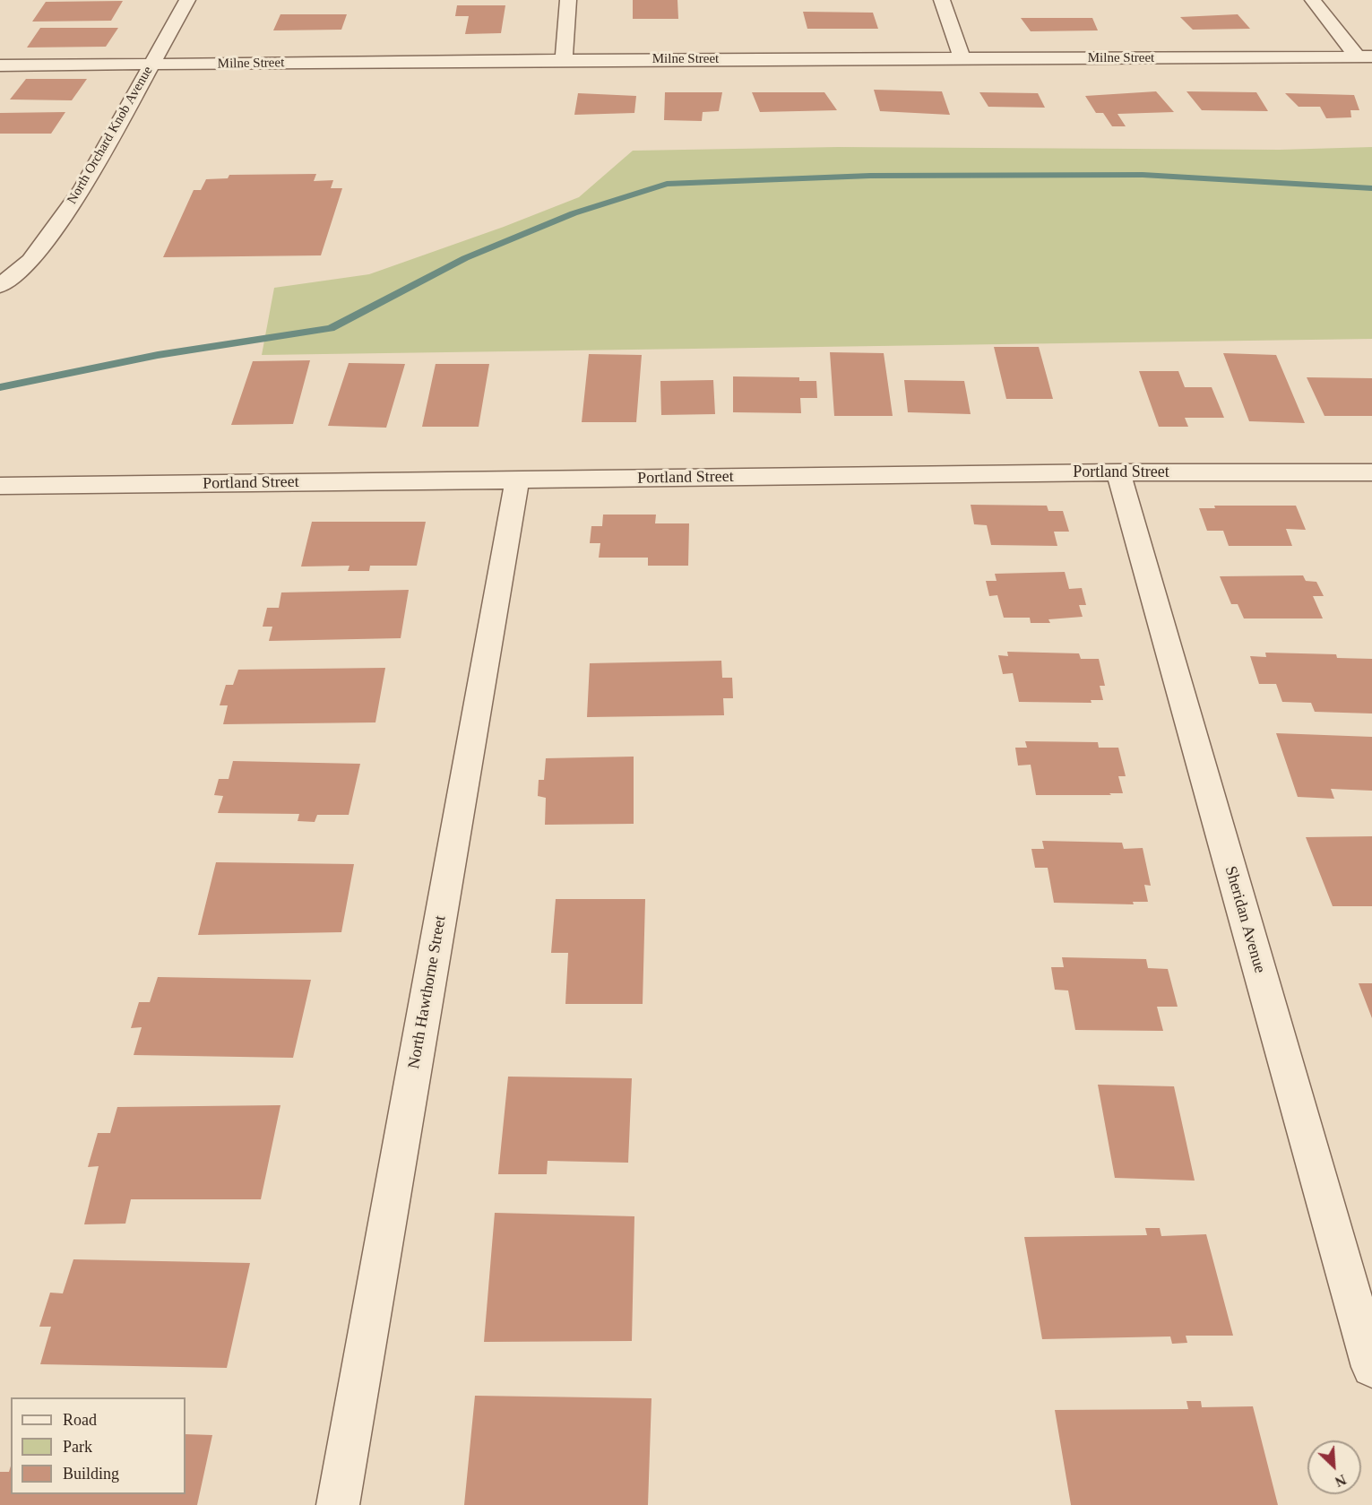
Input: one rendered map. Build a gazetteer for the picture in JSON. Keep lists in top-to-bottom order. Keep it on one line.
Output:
{"streets":{"street":["Milne Street","North Orchard Knob Avenue","Portland Street","Sheridan Avenue","North Hawthorne Street"]},"crossings":[["Milne Street","North Orchard Knob Avenue"],["Portland Street","Sheridan Avenue"],["Portland Street","North Hawthorne Street"]],"legend":["Road","Park","Building"],"north":"bottom right"}
